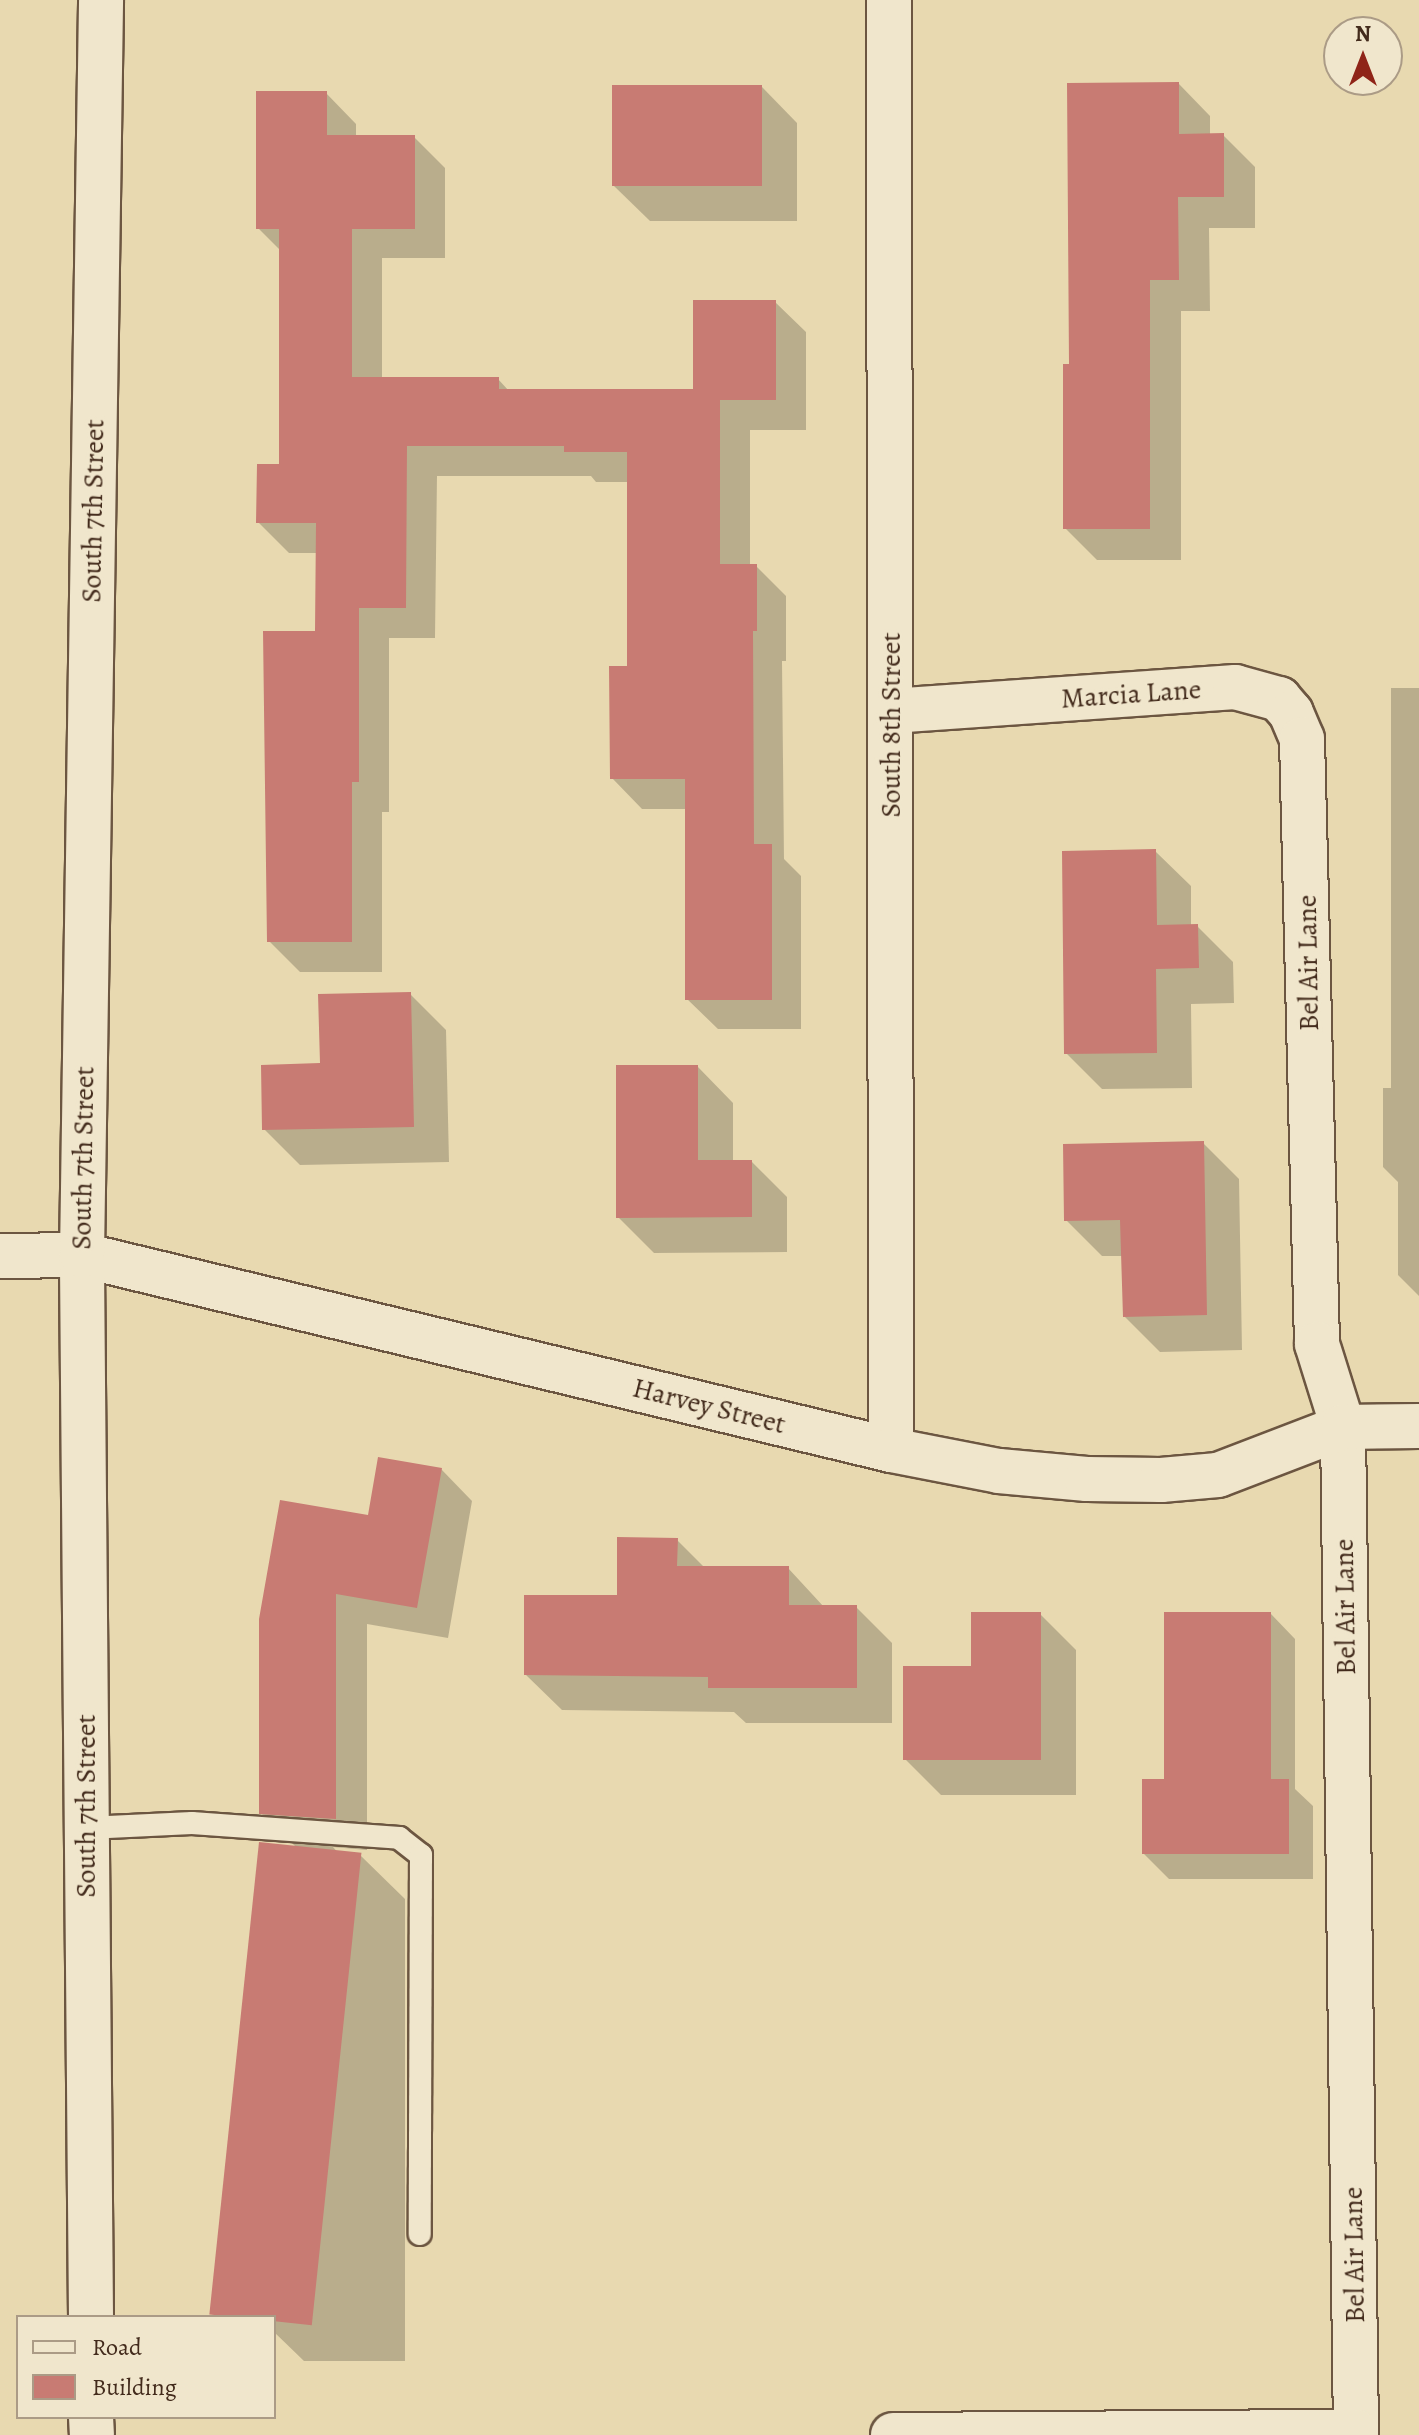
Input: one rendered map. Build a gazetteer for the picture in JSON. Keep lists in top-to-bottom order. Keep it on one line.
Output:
{"streets":{"street":["South 7th Street","Marcia Lane","South 8th Street","Bel Air Lane","Harvey Street"]},"crossings":[["South 7th Street","Harvey Street"],["Marcia Lane","South 8th Street"],["Marcia Lane","Bel Air Lane"],["South 8th Street","Harvey Street"],["Bel Air Lane","Harvey Street"]],"legend":["Road","Building"],"north":"top"}
